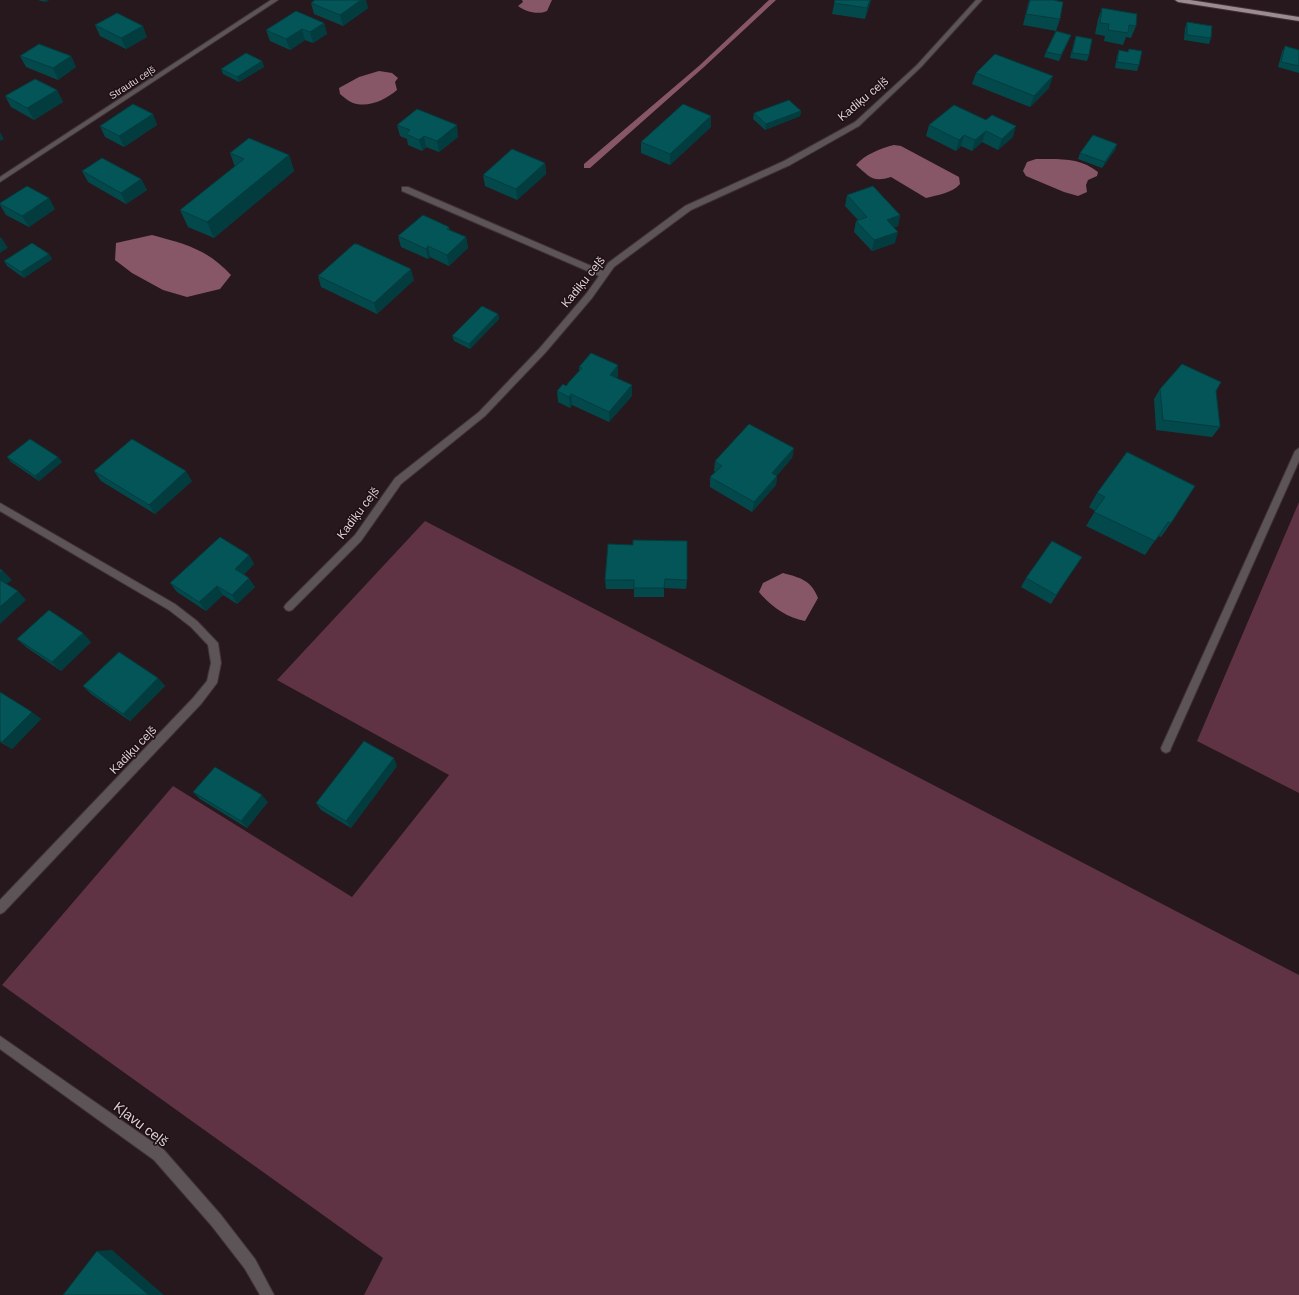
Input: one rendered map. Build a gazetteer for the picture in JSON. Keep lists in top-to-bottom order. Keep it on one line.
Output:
{"streets":{"street":["Strautu ceļš","Kadiķu ceļš","Kļavu ceļš"]}}
